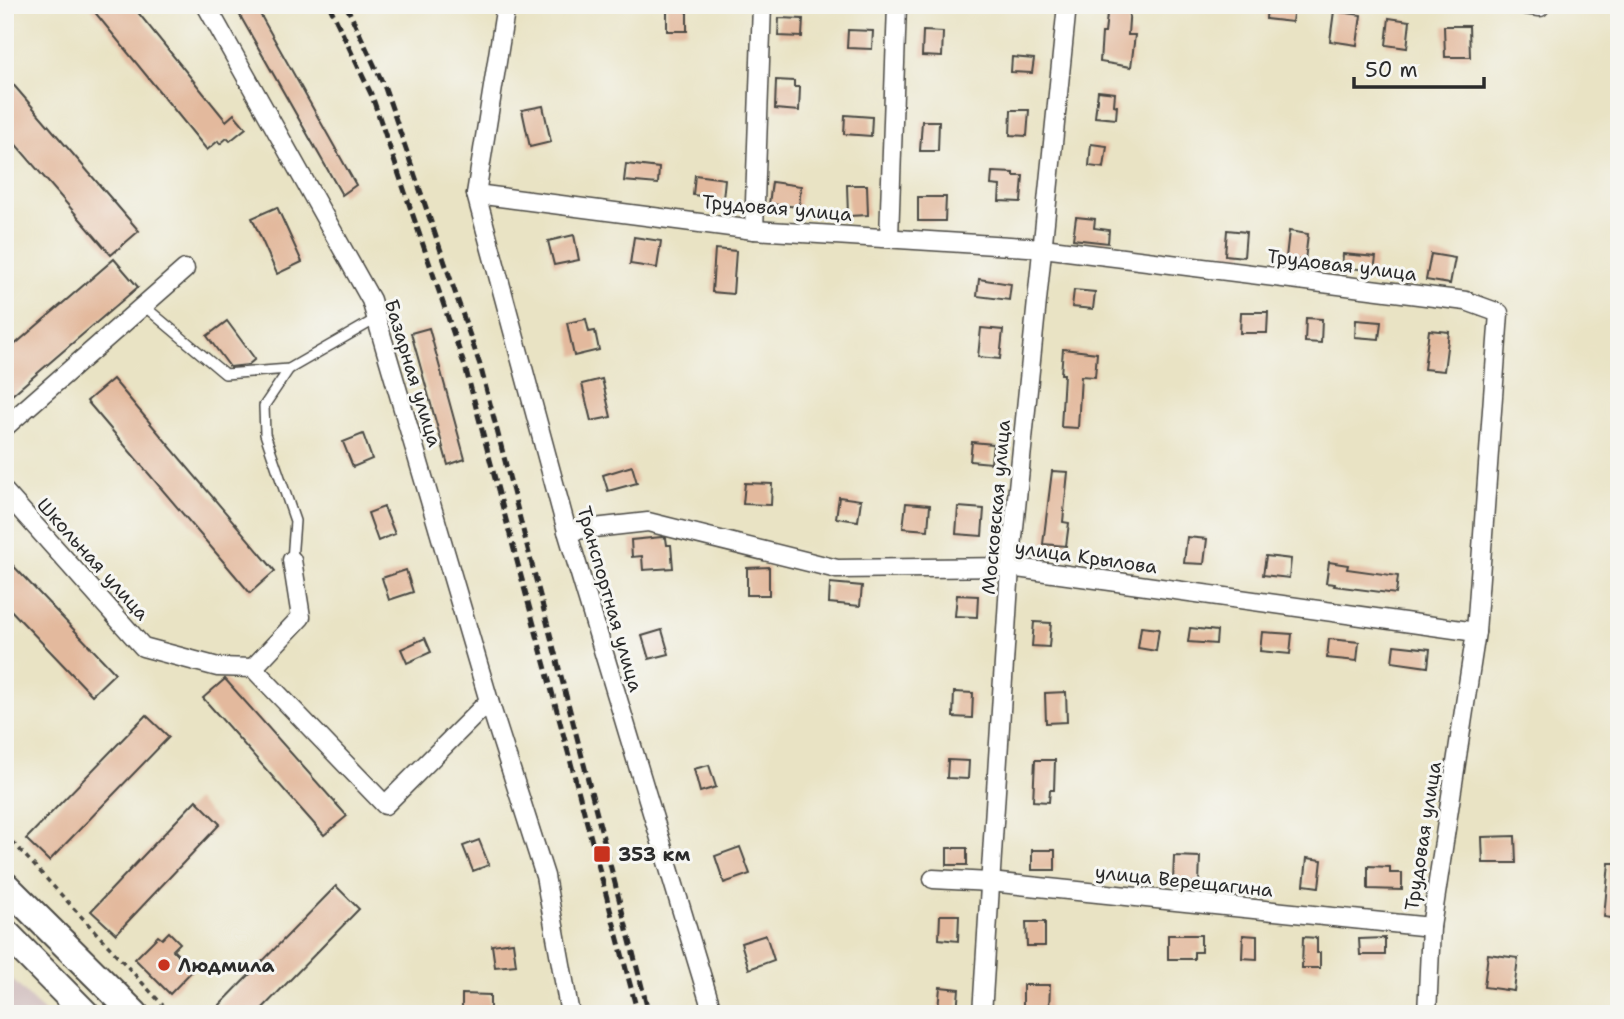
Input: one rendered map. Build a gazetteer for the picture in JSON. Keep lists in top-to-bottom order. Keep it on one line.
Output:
{"streets":{"street":["Трудовая улица","Базарная улица","Московская улица","улица Крылова","Школьная улица","Транспортная улица","улица Верещагина"]},"crossings":[["Трудовая улица","Московская улица"],["Трудовая улица","улица Крылова"],["Трудовая улица","Транспортная улица"],["Трудовая улица","улица Верещагина"],["Московская улица","улица Крылова"],["Московская улица","улица Верещагина"],["улица Крылова","Транспортная улица"]],"places":{"transit":["353 км"],"other":["Людмила"]},"scale_bar":"50 m"}
